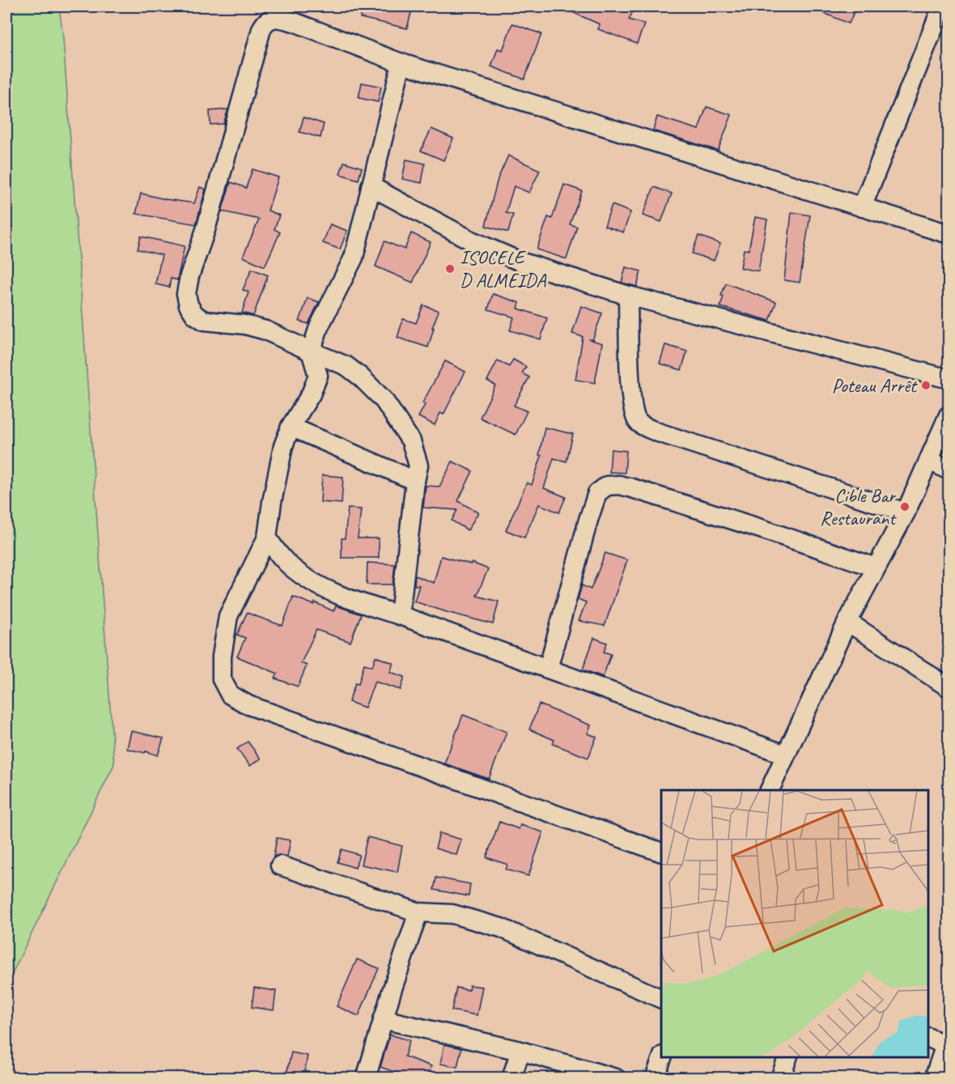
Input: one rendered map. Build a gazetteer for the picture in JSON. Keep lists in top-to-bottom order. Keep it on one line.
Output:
{"places":["ISOCELE D ALMEIDA","Poteau Arrêt","Cible Bar Restaurant"]}
